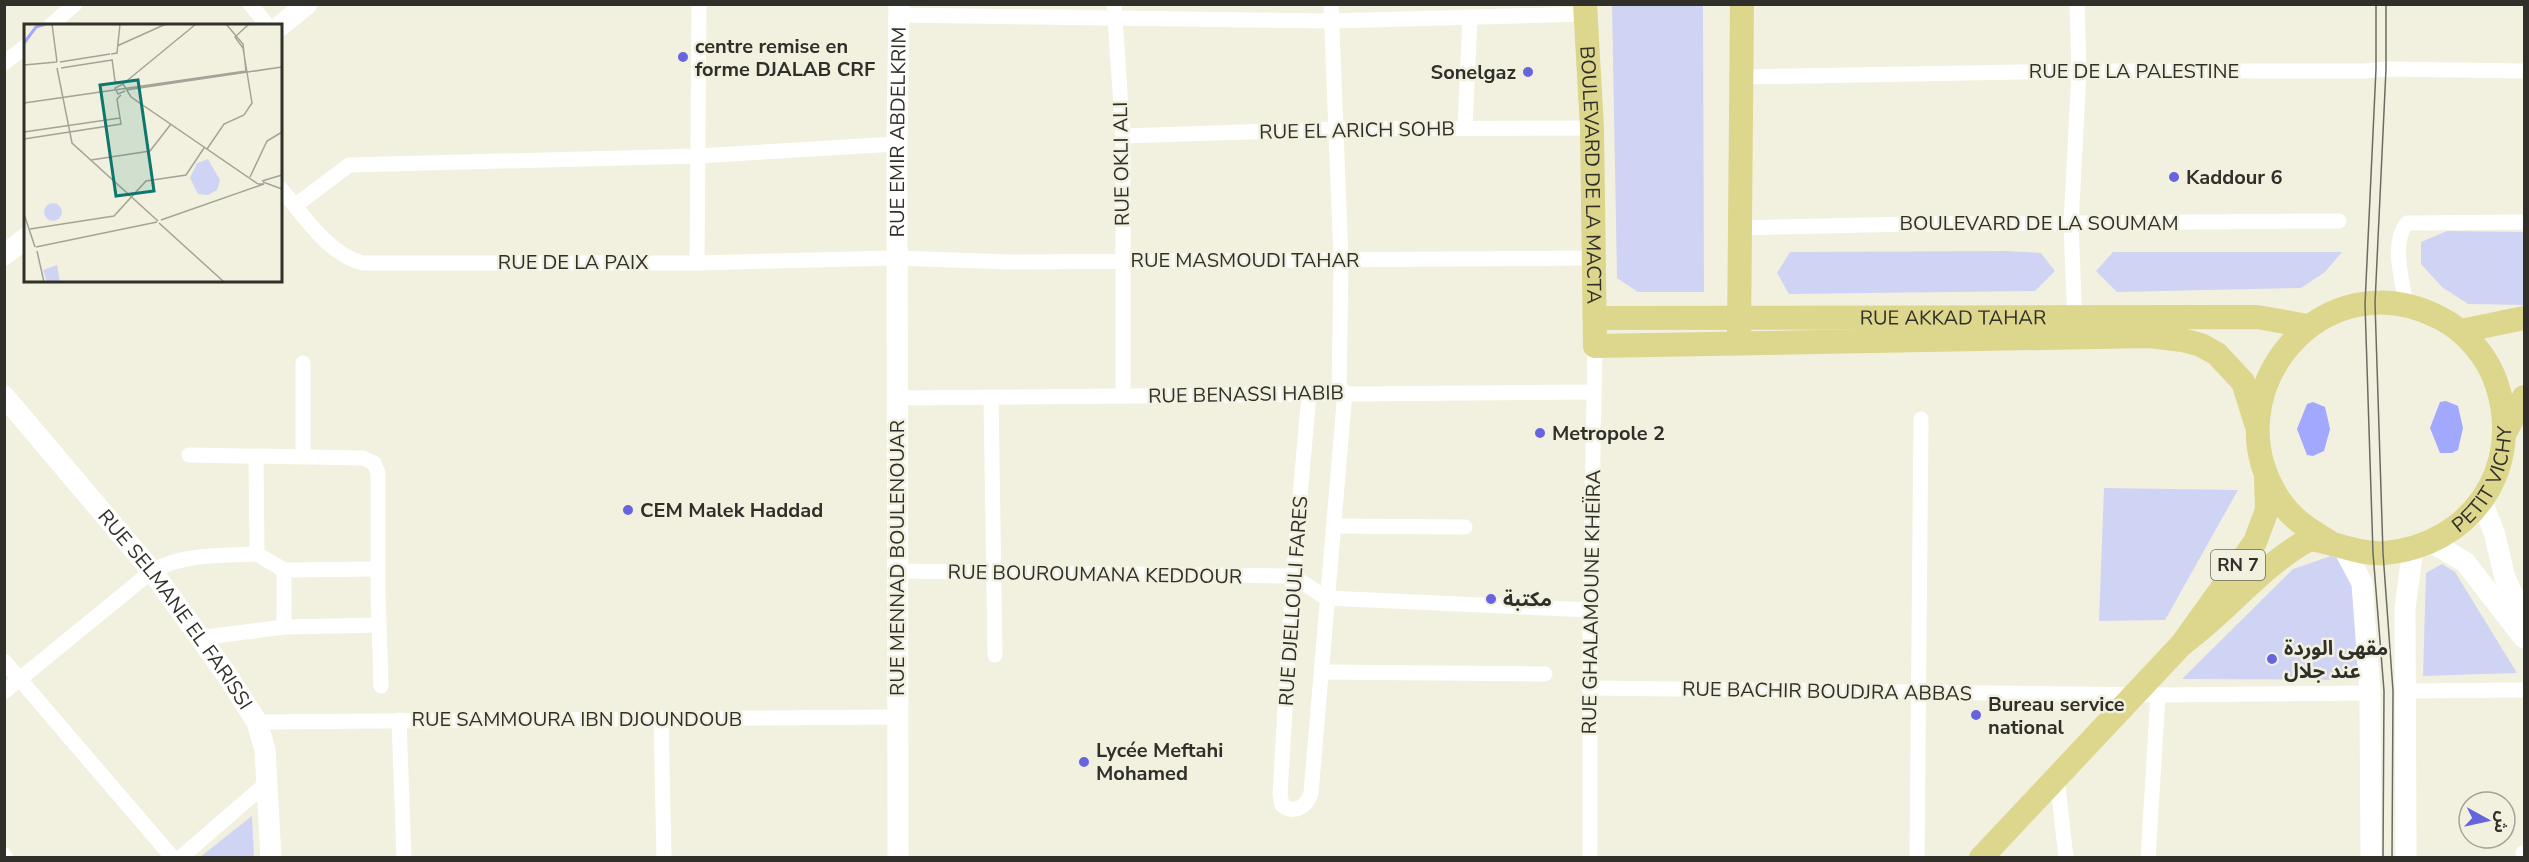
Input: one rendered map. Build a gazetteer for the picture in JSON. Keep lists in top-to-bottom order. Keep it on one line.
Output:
{"streets":{"main road":["BOULEVARD DE LA MACTA","RUE AKKAD TAHAR","PETIT VICHY","RN 7"],"street":["RUE DE LA PALESTINE","RUE EL ARICH SOHB","RUE EMIR ABDELKRIM","RUE OKLI ALI","BOULEVARD DE LA SOUMAM","RUE MASMOUDI TAHAR","RUE DE LA PAIX","RUE BENASSI HABIB","RUE MENNAD BOULENOUAR","RUE BOUROUMANA KEDDOUR","RUE DJELLOULI FARES","RUE GHALAMOUNE KHEÏRA","RUE SELMANE EL FARISSI","RUE BACHIR BOUDJRA ABBAS","RUE SAMMOURA IBN DJOUNDOUB"]},"crossings":[["RUE EL ARICH SOHB","RUE OKLI ALI"],["RUE EL ARICH SOHB","BOULEVARD DE LA MACTA"],["RUE EMIR ABDELKRIM","RUE MASMOUDI TAHAR"],["RUE EMIR ABDELKRIM","RUE DE LA PAIX"],["RUE EMIR ABDELKRIM","RUE MENNAD BOULENOUAR"],["RUE OKLI ALI","RUE MASMOUDI TAHAR"],["RUE OKLI ALI","RUE BENASSI HABIB"],["BOULEVARD DE LA MACTA","RUE MASMOUDI TAHAR"],["BOULEVARD DE LA MACTA","RUE AKKAD TAHAR"],["BOULEVARD DE LA MACTA","RUE GHALAMOUNE KHEÏRA"],["RUE MASMOUDI TAHAR","RUE DE LA PAIX"],["RUE MASMOUDI TAHAR","RUE MENNAD BOULENOUAR"],["RUE DE LA PAIX","RUE MENNAD BOULENOUAR"],["RUE AKKAD TAHAR","PETIT VICHY"],["RUE AKKAD TAHAR","RUE GHALAMOUNE KHEÏRA"],["RUE BENASSI HABIB","RUE MENNAD BOULENOUAR"],["RUE BENASSI HABIB","RUE DJELLOULI FARES"],["RUE BENASSI HABIB","RUE GHALAMOUNE KHEÏRA"],["PETIT VICHY","RN 7"],["RUE MENNAD BOULENOUAR","RUE BOUROUMANA KEDDOUR"],["RUE MENNAD BOULENOUAR","RUE SAMMOURA IBN DJOUNDOUB"],["RN 7","RUE BACHIR BOUDJRA ABBAS"],["RUE BOUROUMANA KEDDOUR","RUE DJELLOULI FARES"],["RUE GHALAMOUNE KHEÏRA","RUE BACHIR BOUDJRA ABBAS"],["RUE SELMANE EL FARISSI","RUE SAMMOURA IBN DJOUNDOUB"]],"places":["centre remise en forme DJALAB CRF","Sonelgaz","Kaddour 6","Metropole 2","CEM Malek Haddad","مكتبة","مقهى الوردة عند جلال","Bureau service national","Lycée Meftahi Mohamed"],"north":"right"}
